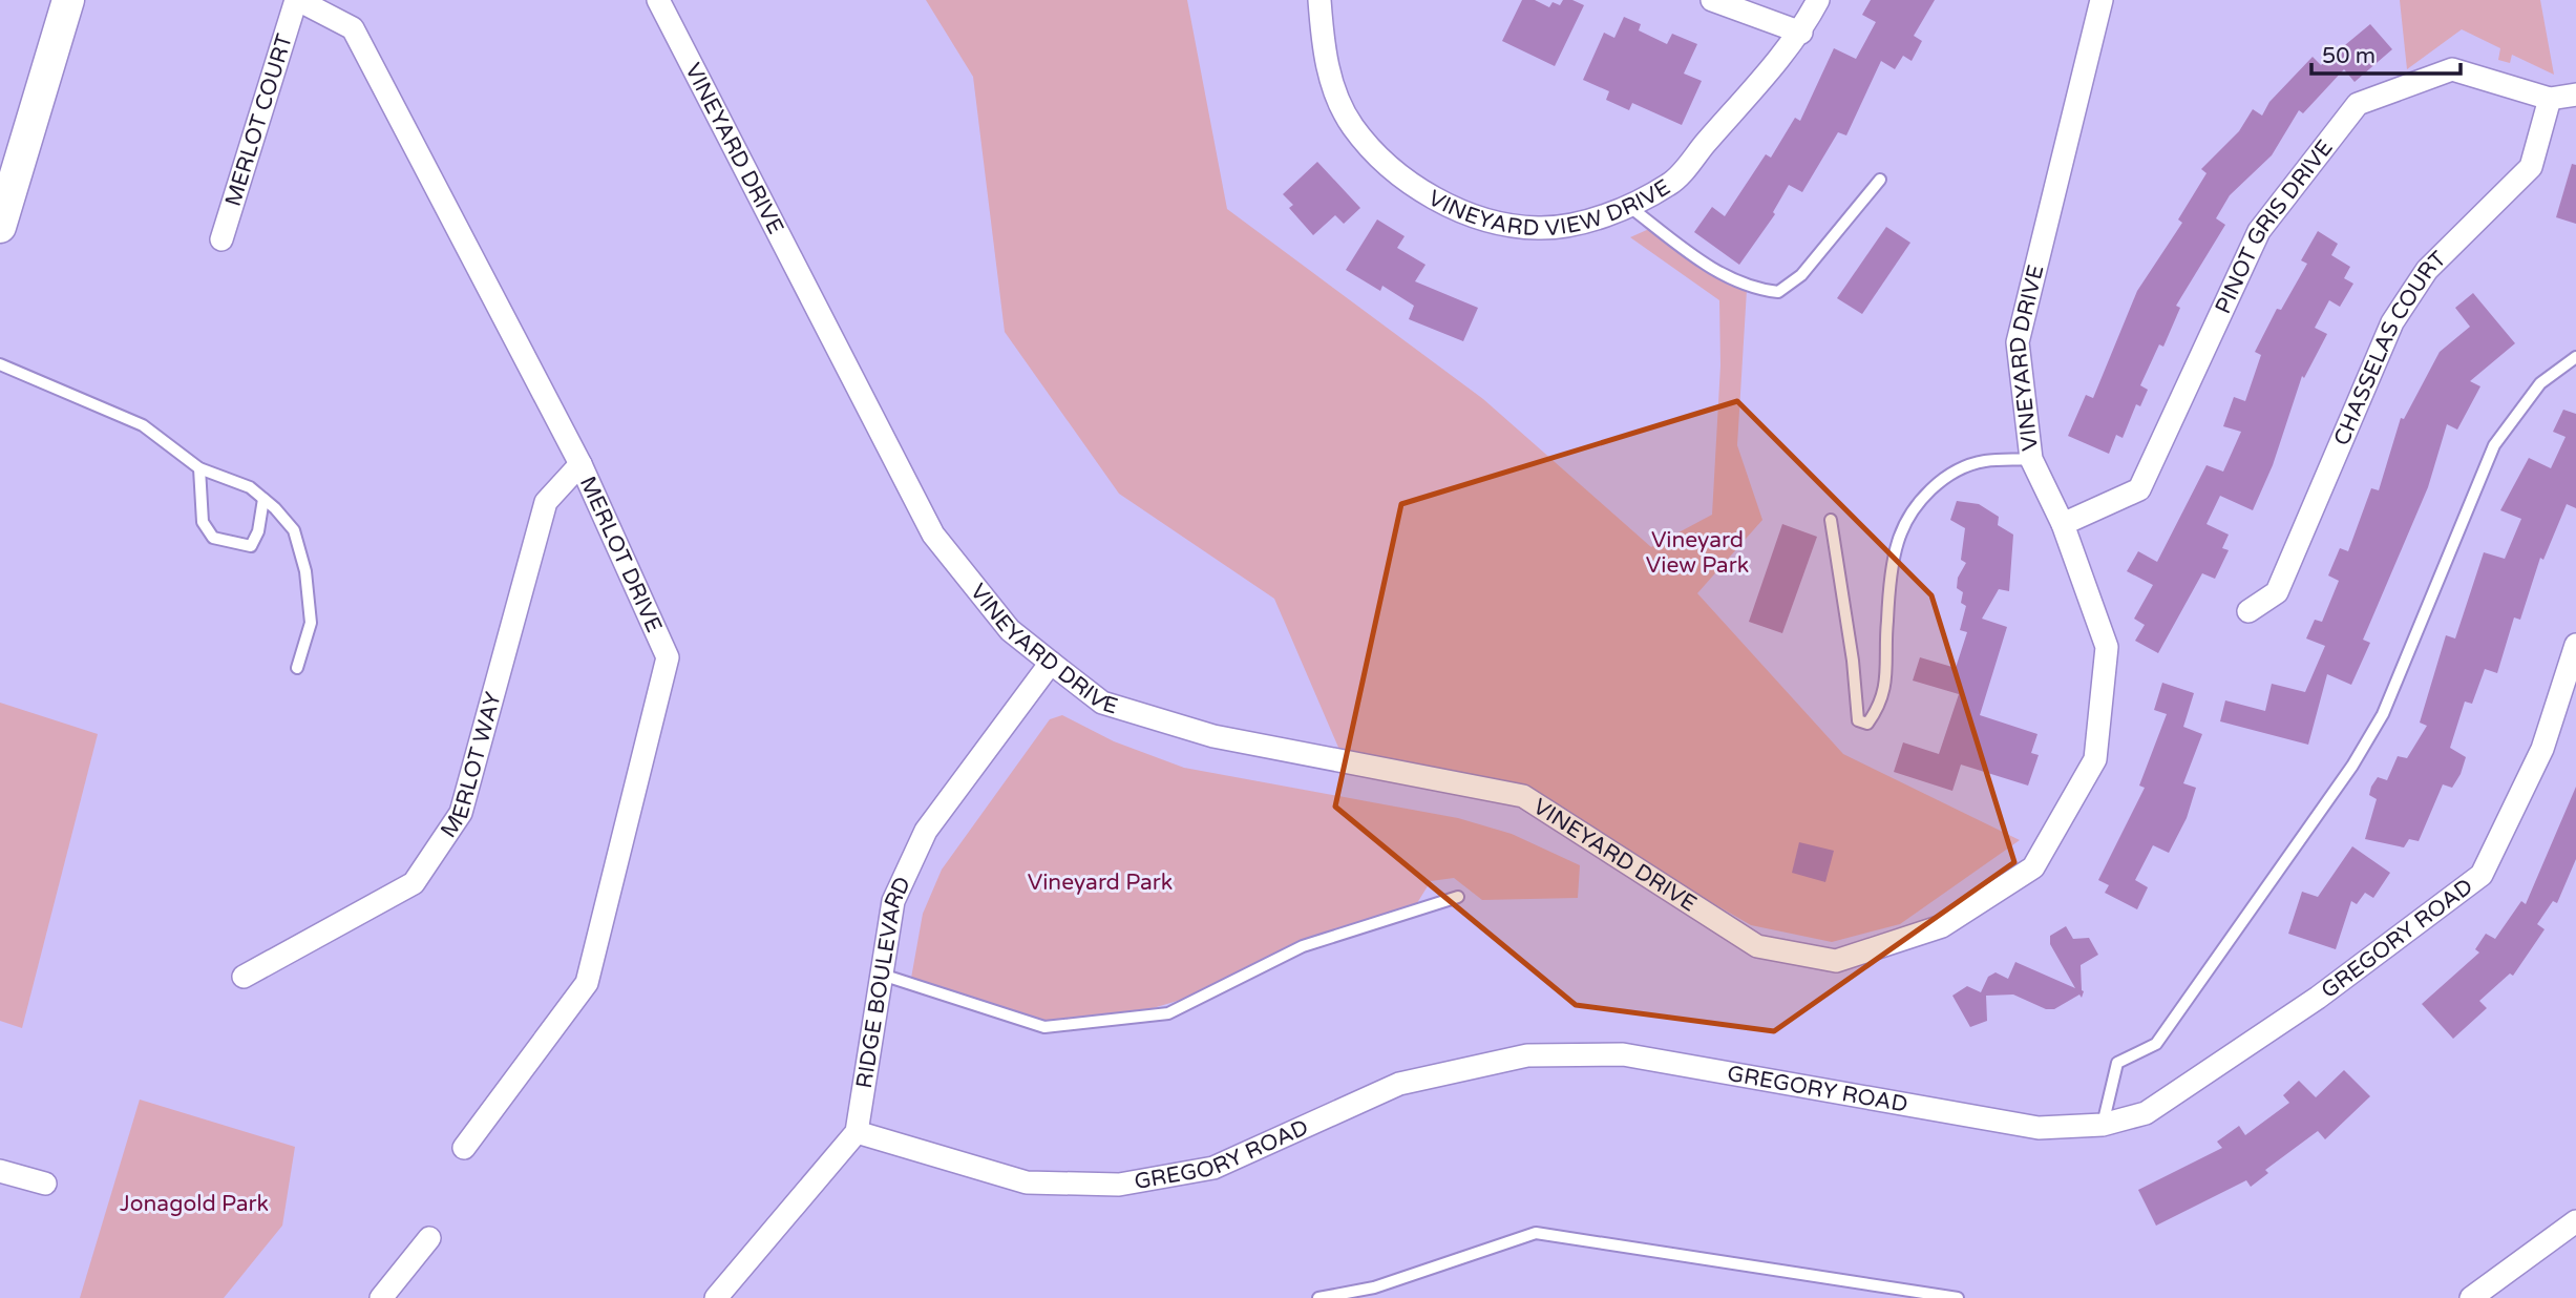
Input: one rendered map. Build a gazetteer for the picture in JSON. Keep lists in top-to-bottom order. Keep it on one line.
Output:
{"streets":{"street":["MERLOT COURT","VINEYARD DRIVE","VINEYARD VIEW DRIVE","PINOT GRIS DRIVE","CHASSELAS COURT","MERLOT DRIVE","MERLOT WAY","GREGORY ROAD","RIDGE BOULEVARD"]},"crossings":[["MERLOT COURT","MERLOT DRIVE"],["VINEYARD DRIVE","PINOT GRIS DRIVE"],["VINEYARD DRIVE","RIDGE BOULEVARD"],["PINOT GRIS DRIVE","CHASSELAS COURT"],["MERLOT DRIVE","MERLOT WAY"],["GREGORY ROAD","RIDGE BOULEVARD"]],"parks":["Vineyard View Park","Vineyard Park","Jonagold Park"],"scale_bar":"50 m"}
